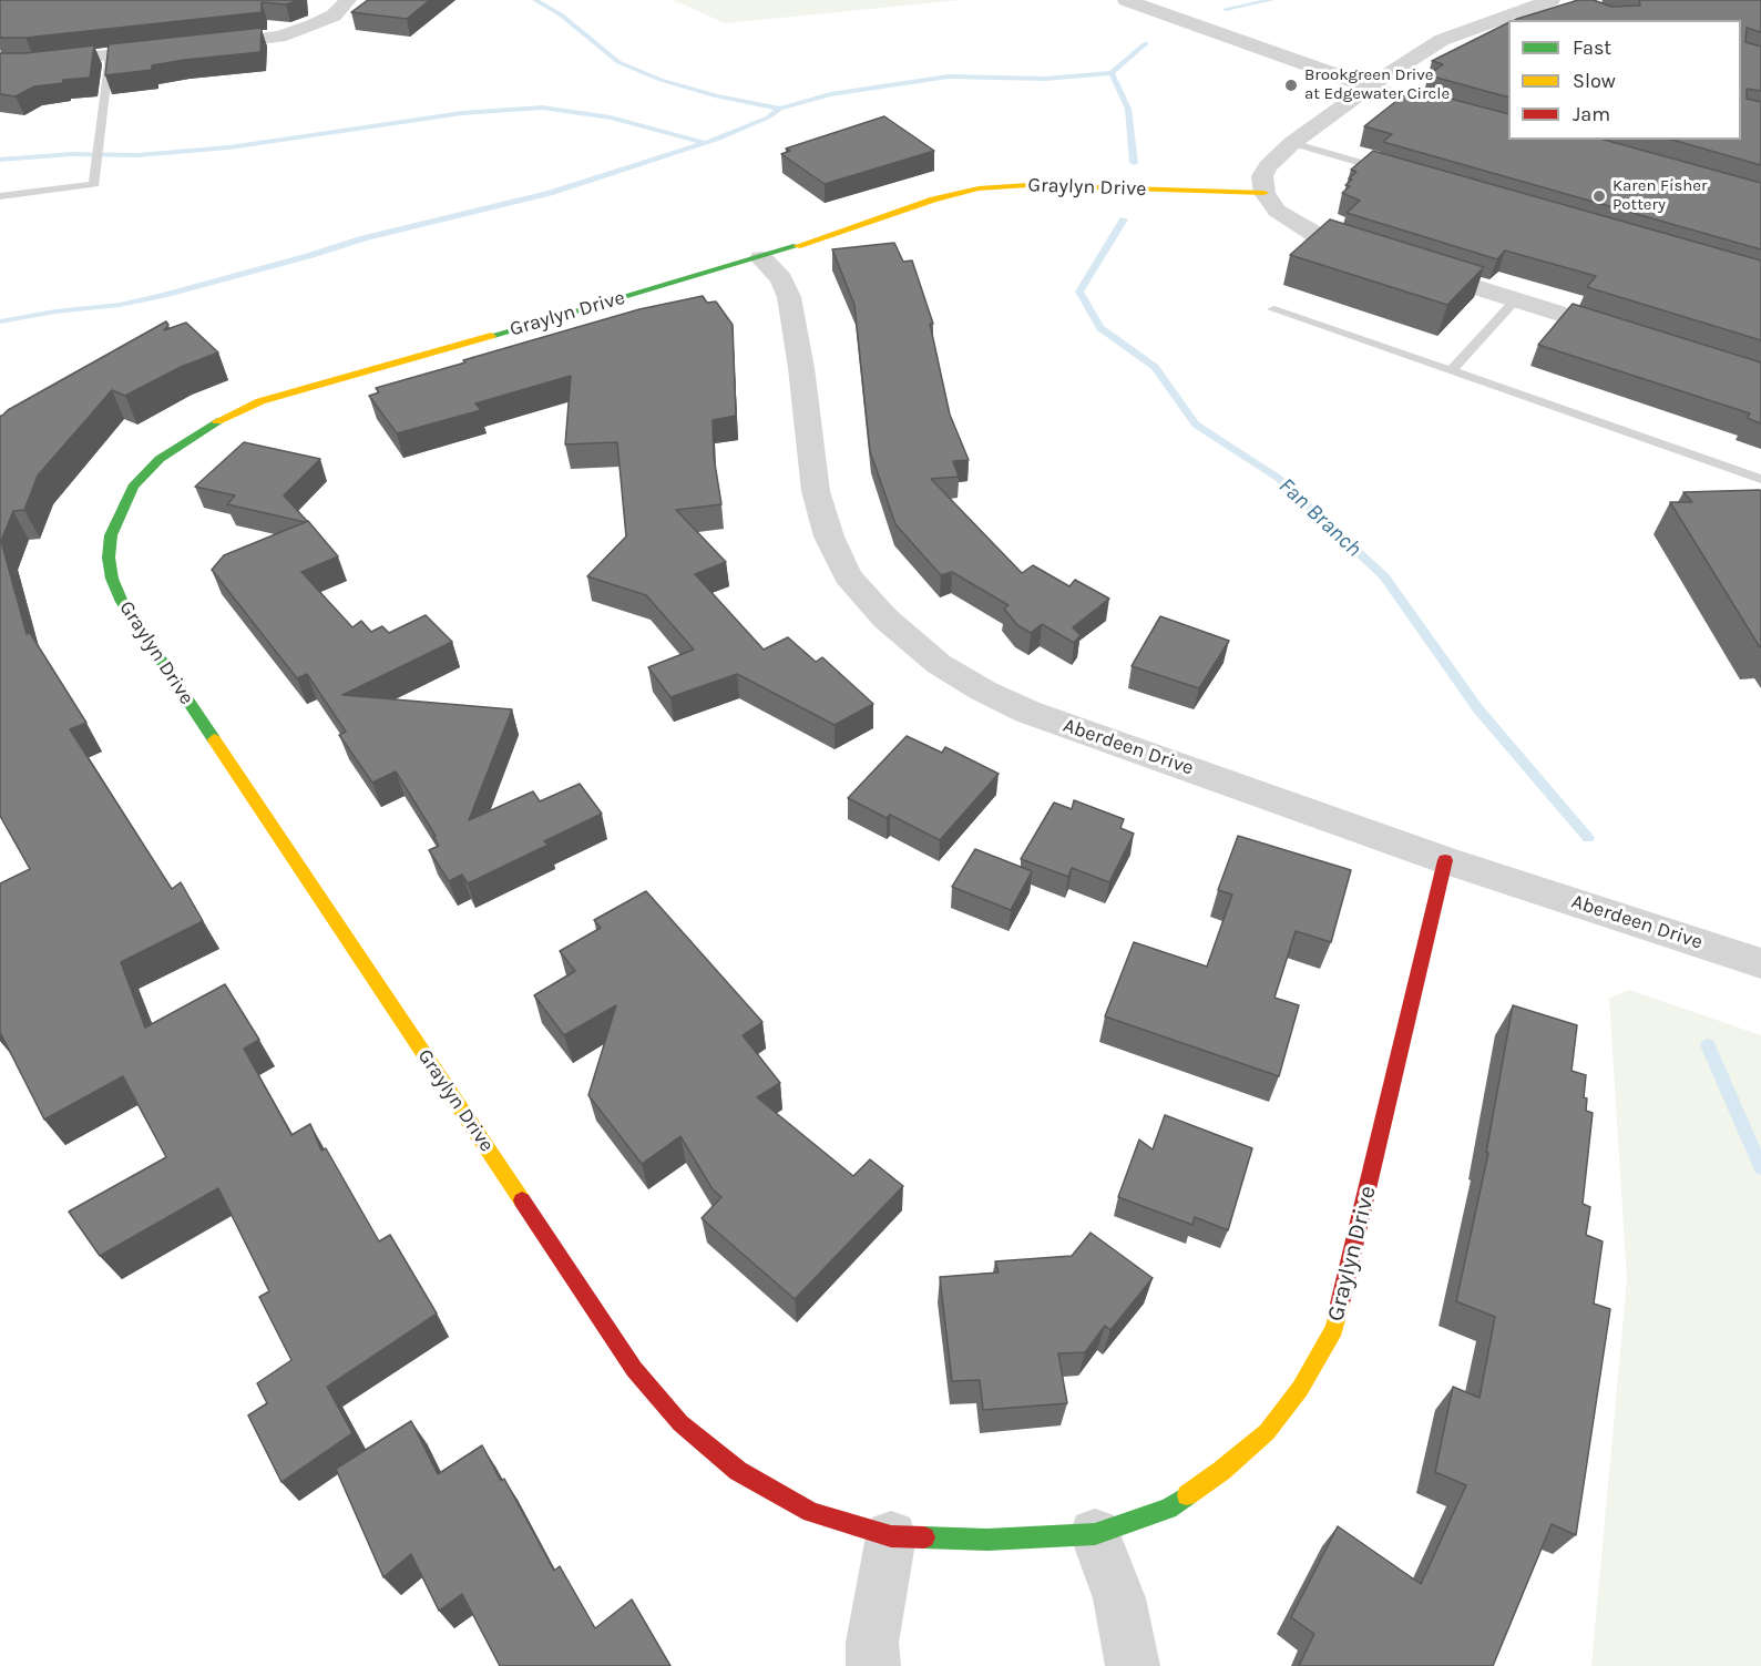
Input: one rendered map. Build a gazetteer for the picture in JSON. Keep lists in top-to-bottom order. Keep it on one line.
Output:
{"streets":{"street":["Graylyn Drive","Aberdeen Drive"]},"crossings":[["Graylyn Drive","Aberdeen Drive"]],"water":["Fan Branch"],"places":["Brookgreen Drive at Edgewater Circle","Karen Fisher Pottery"],"legend":["Fast","Slow","Jam"]}
